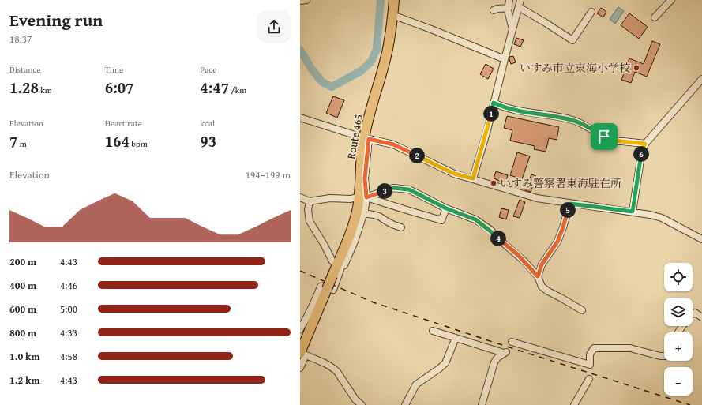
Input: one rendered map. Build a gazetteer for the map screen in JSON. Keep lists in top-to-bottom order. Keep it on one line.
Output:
{"streets":{"highway":["Route 465"]},"places":["いすみ市立東海小学校","いすみ警察署東海駐在所"],"page":{"heading":["Evening run","18:37"],"stats":[["Distance","1.28 km"],["Time","6:07"],["Pace","4:47 /km"],["Elevation","7 m"],["Heart rate","164 bpm"],["kcal","93"]],"pins":["1","6","2","3","5","4"],"chart":["Elevation","194–199 m"],"list":[{"name":"200 m","note":"4:43"},{"name":"400 m","note":"4:46"},{"name":"600 m","note":"5:00"},{"name":"800 m","note":"4:33"},{"name":"1.0 km","note":"4:58"},{"name":"1.2 km","note":"4:43"}],"map_buttons":["+","−"]}}
